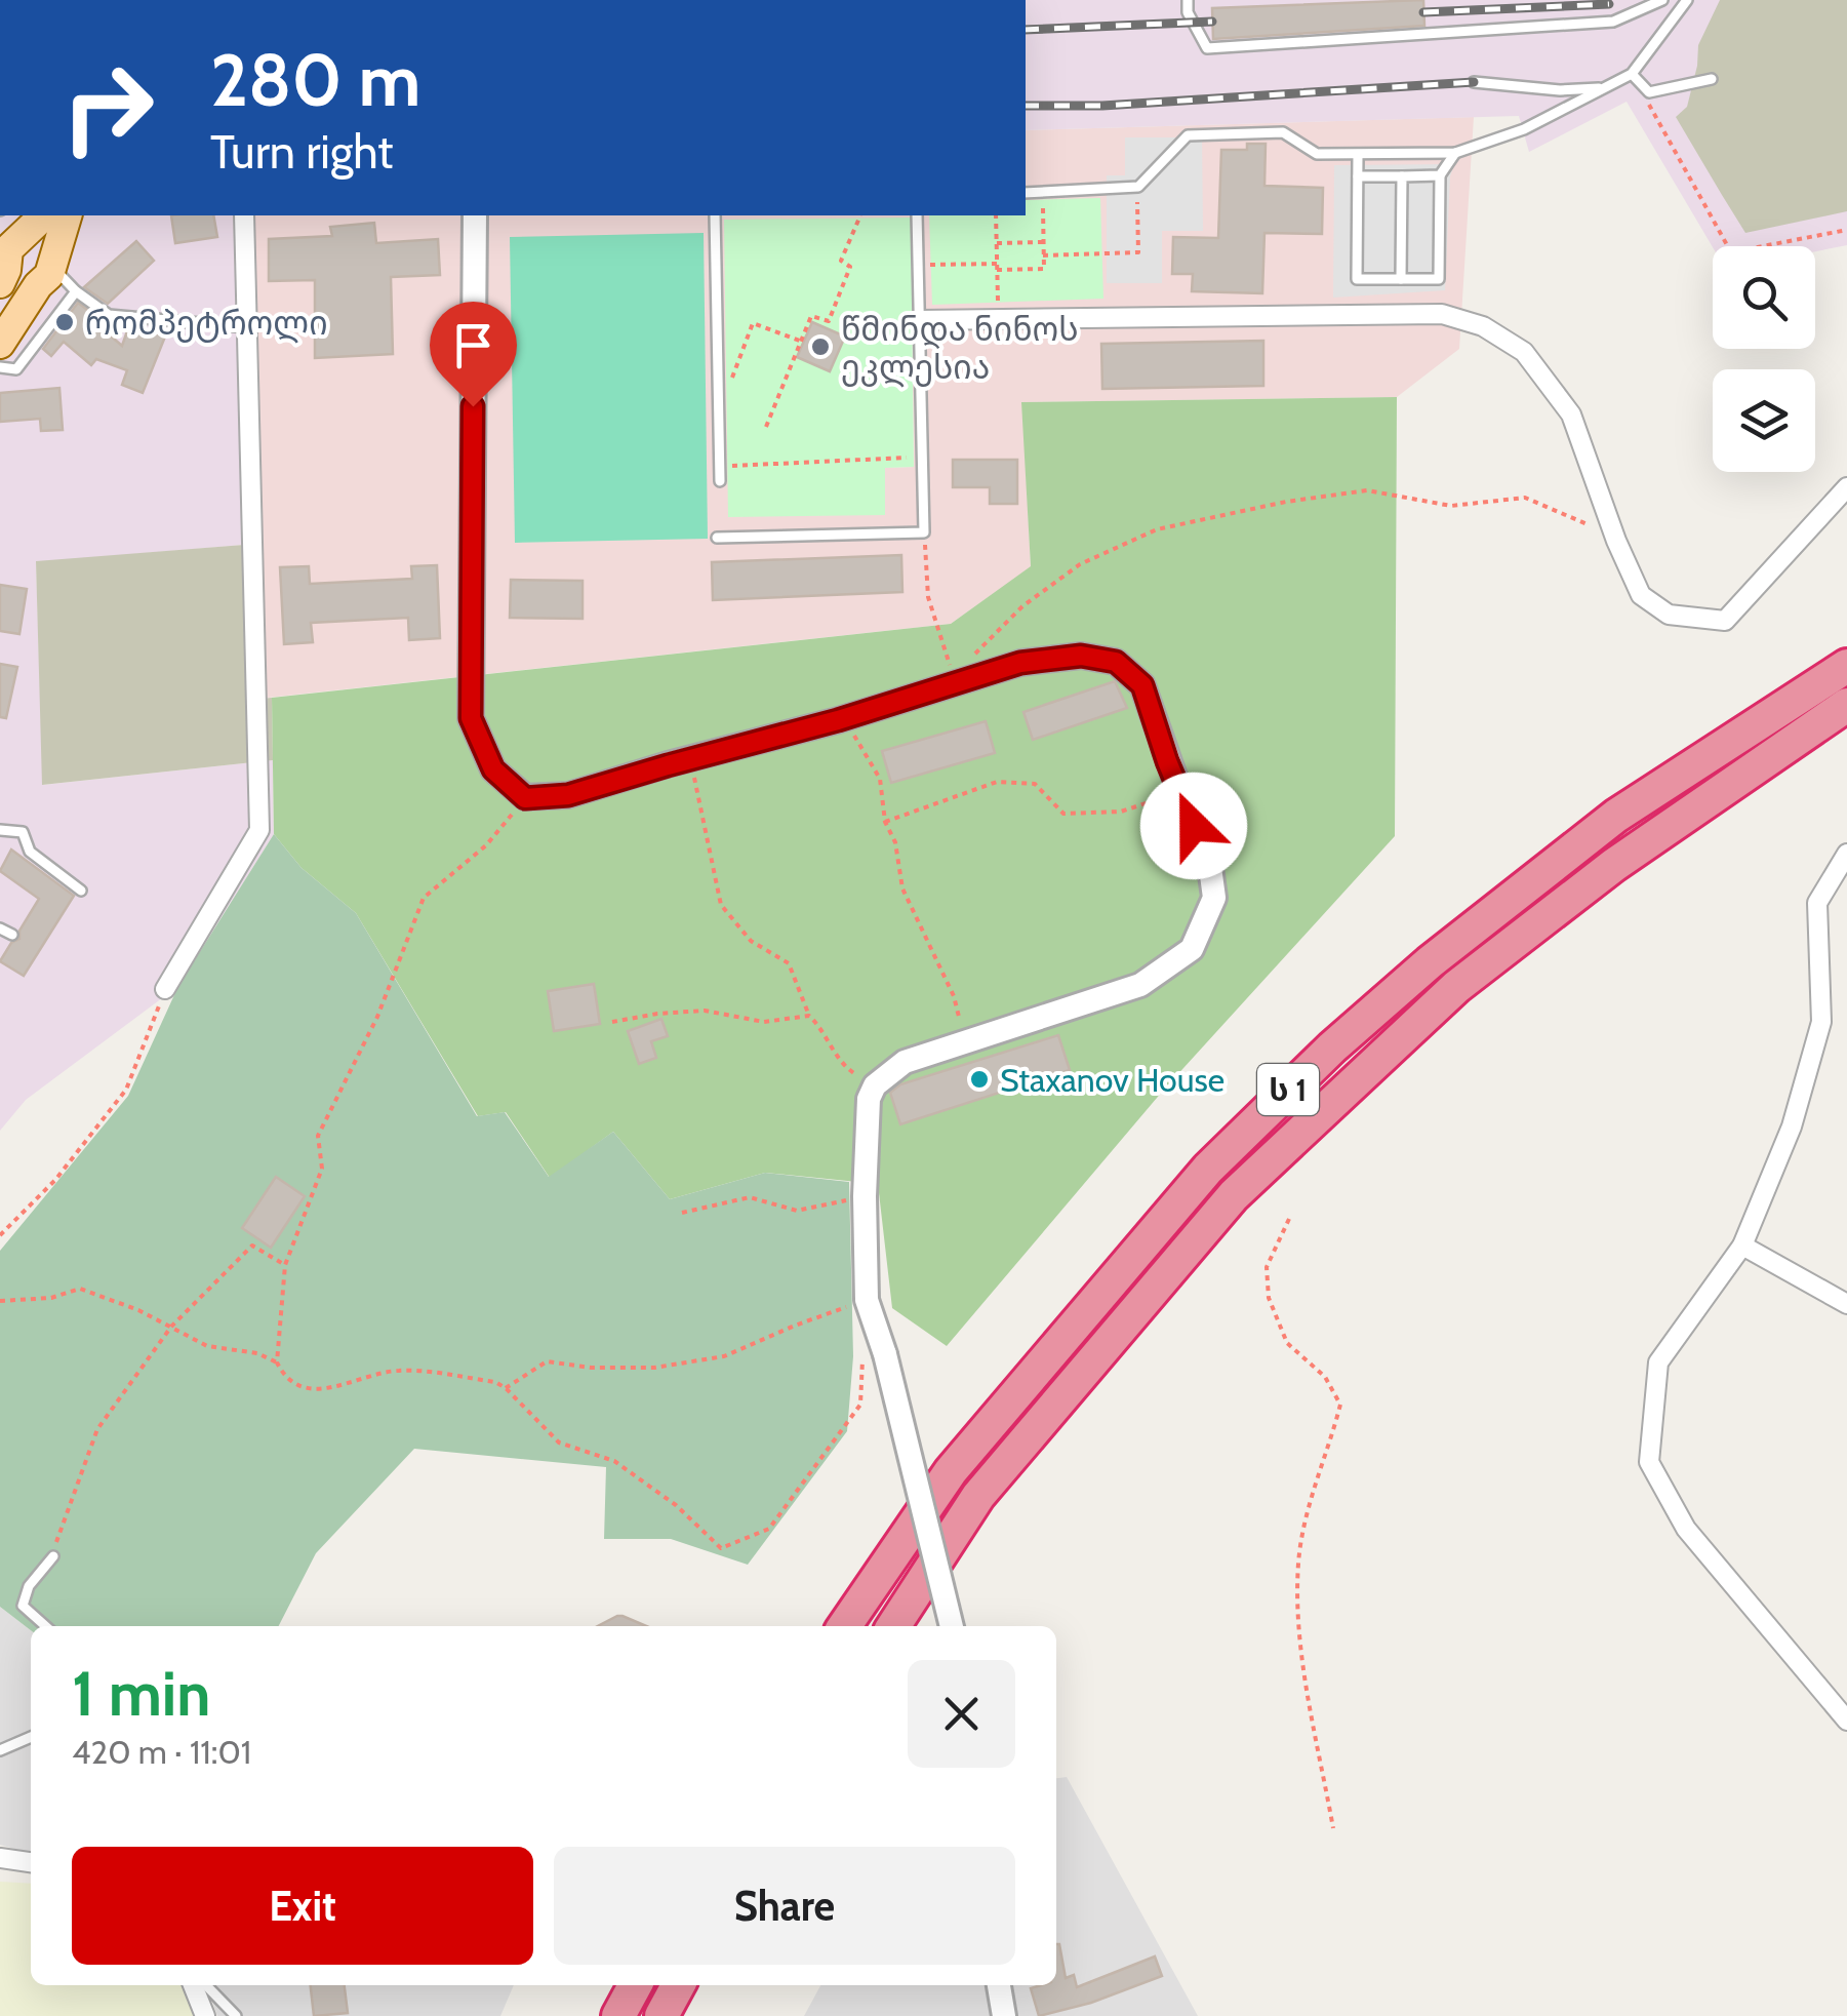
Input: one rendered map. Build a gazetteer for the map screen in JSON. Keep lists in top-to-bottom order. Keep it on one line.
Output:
{"streets":{"highway":["ს 1"]},"places":["რომპეტროლი","წმინდა ნინოს ეკლესია","Staxanov House"],"page":{"turn":["280 m","Turn right"],"heading":["1 min","420 m · 11:01"],"buttons":["Exit","Share"]}}
